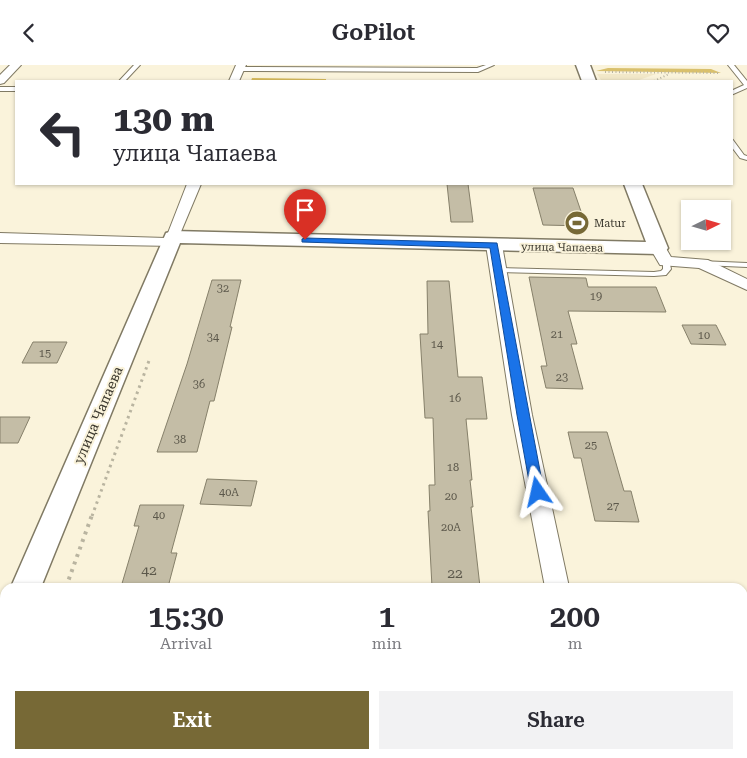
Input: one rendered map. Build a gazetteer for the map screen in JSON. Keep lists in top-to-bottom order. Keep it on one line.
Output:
{"streets":{"street":["улица Чапаева"]},"places":{"sports":["Matur"]},"house_numbers":["32","19","21","10","34","14","15","23","36","16","38","25","18","40А","20","27","40","20А","42","22"],"north":"right","page":{"header":"GoPilot","turn":["130 m","улица Чапаева"],"eta":["15:30","Arrival","1","min","200","m"],"buttons":["Exit","Share"]}}
